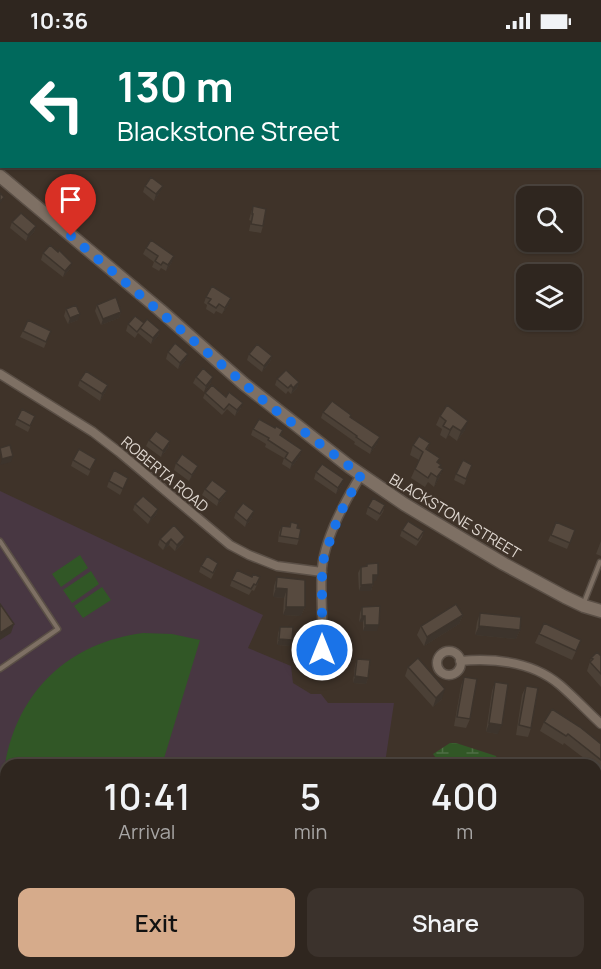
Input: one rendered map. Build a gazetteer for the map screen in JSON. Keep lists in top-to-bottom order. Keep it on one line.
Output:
{"streets":{"main road":["BLACKSTONE STREET"],"street":["ROBERTA ROAD"]},"page":{"status":"10:36","turn":["130 m","Blackstone Street"],"eta":["10:41","Arrival","5","min","400","m"],"buttons":["Exit","Share"]}}
